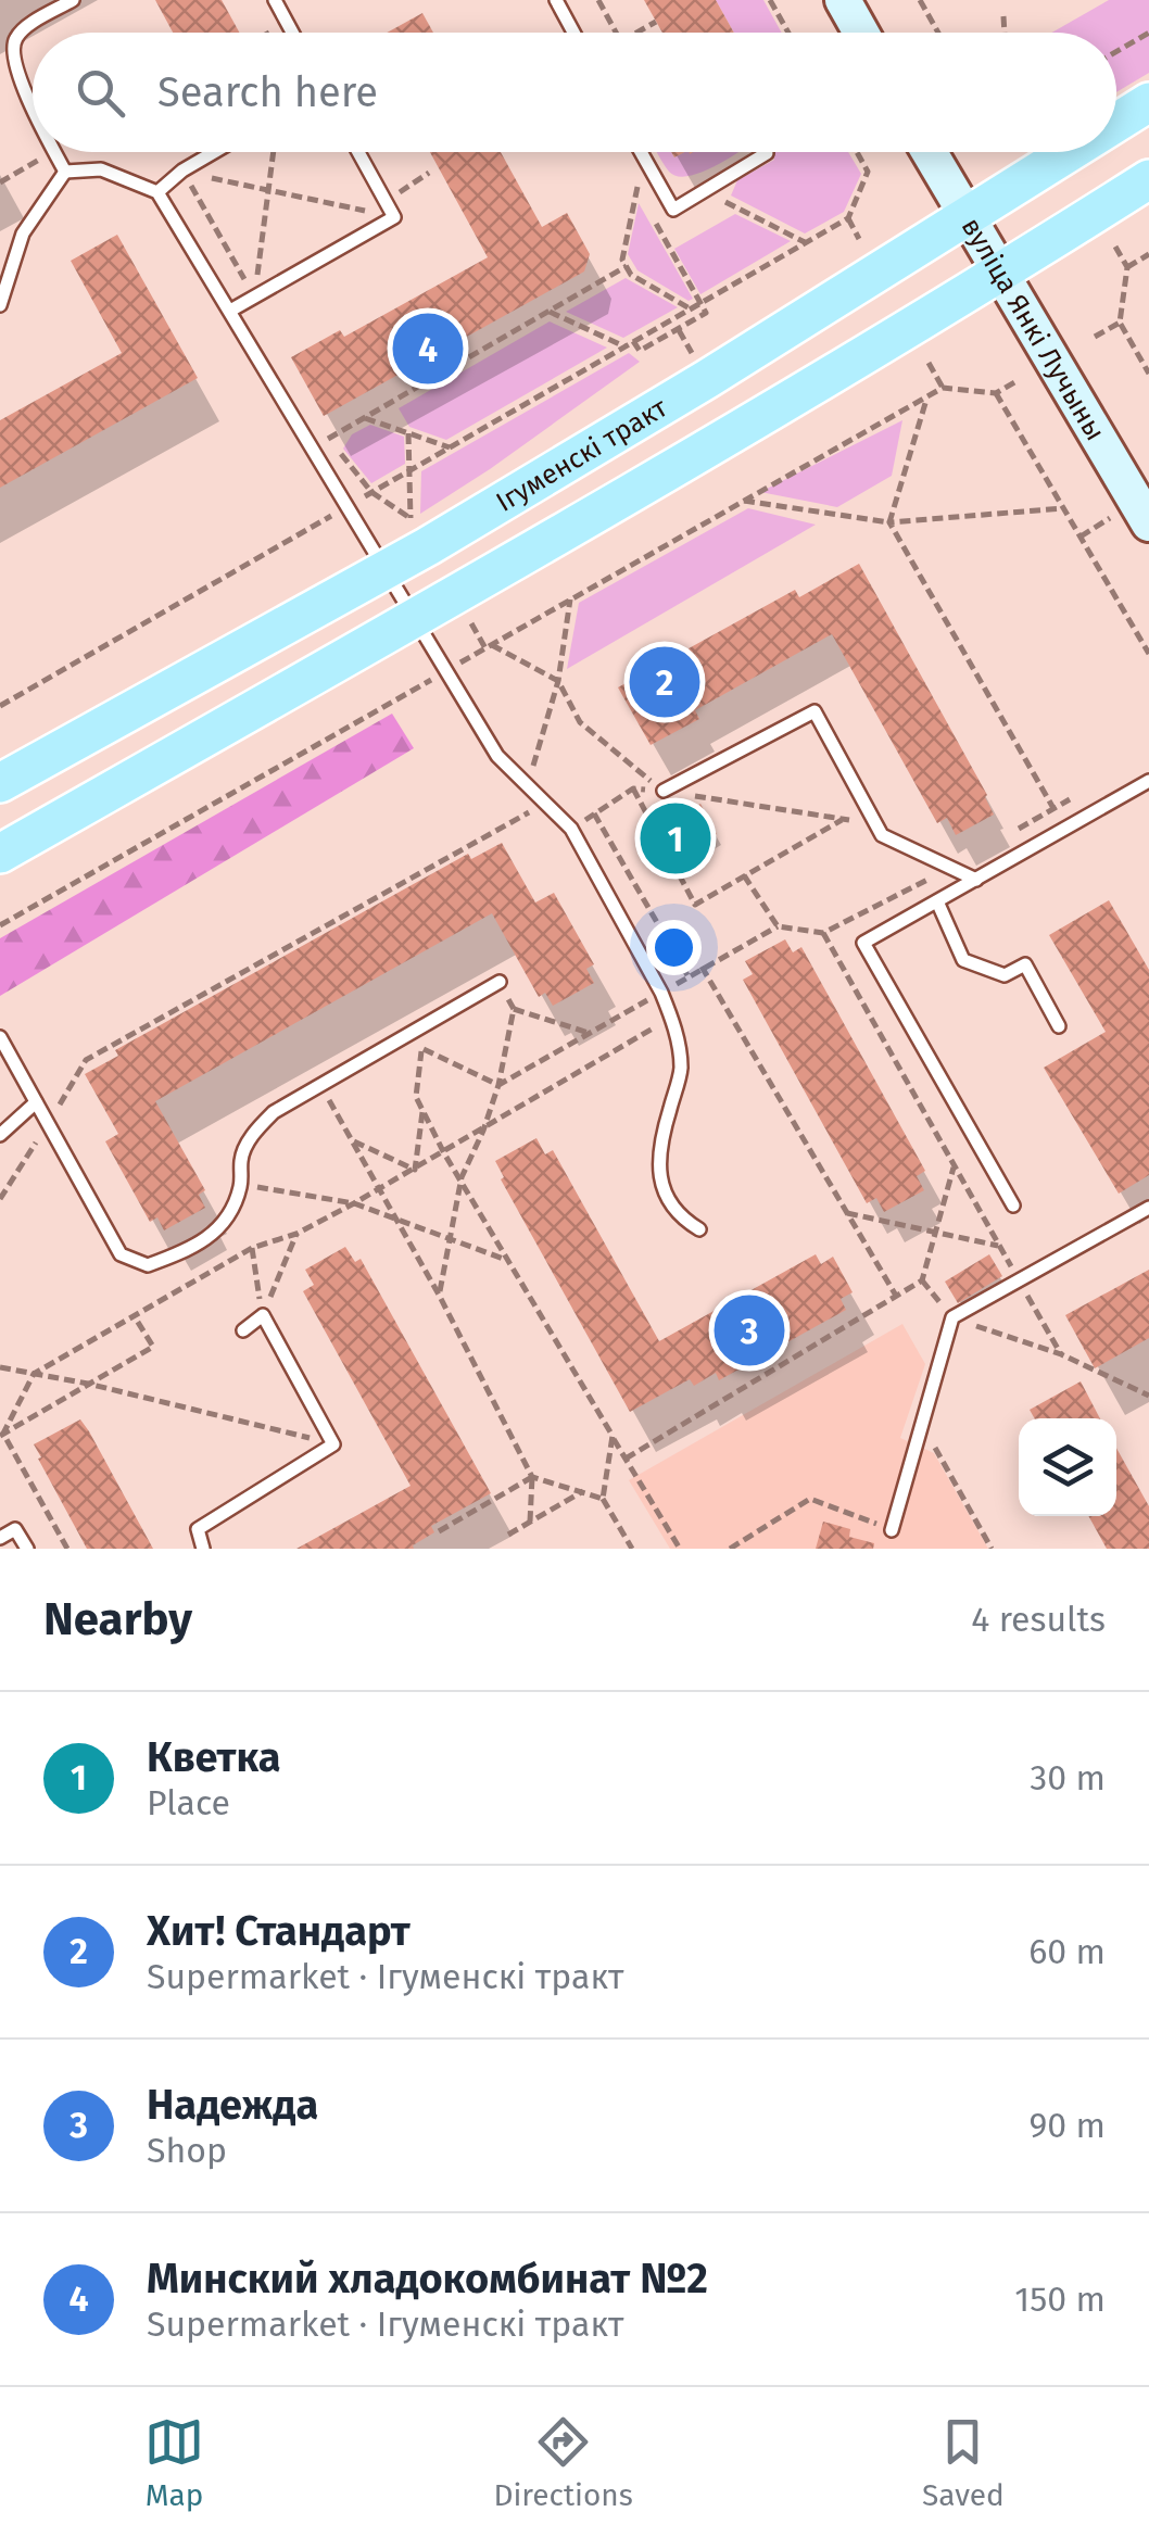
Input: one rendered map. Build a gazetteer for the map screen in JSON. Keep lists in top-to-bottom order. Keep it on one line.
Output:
{"streets":{"main road":["вуліца Янкі Лучыны","Ігуменскі тракт"]},"crossings":[["вуліца Янкі Лучыны","Ігуменскі тракт"]],"page":{"search":"Search here","pins":["4","2","1","3"],"heading":["Nearby","4 results"],"list":[{"mark":"1","name":"Кветка","note":"Place","value":"30 m"},{"mark":"2","name":"Хит! Стандарт","note":"Supermarket · Ігуменскі тракт","value":"60 m"},{"mark":"3","name":"Надежда","note":"Shop","value":"90 m"},{"mark":"4","name":"Минский хладокомбинат №2","note":"Supermarket · Ігуменскі тракт","value":"150 m"}],"nav":["Map","Directions","Saved"]}}
